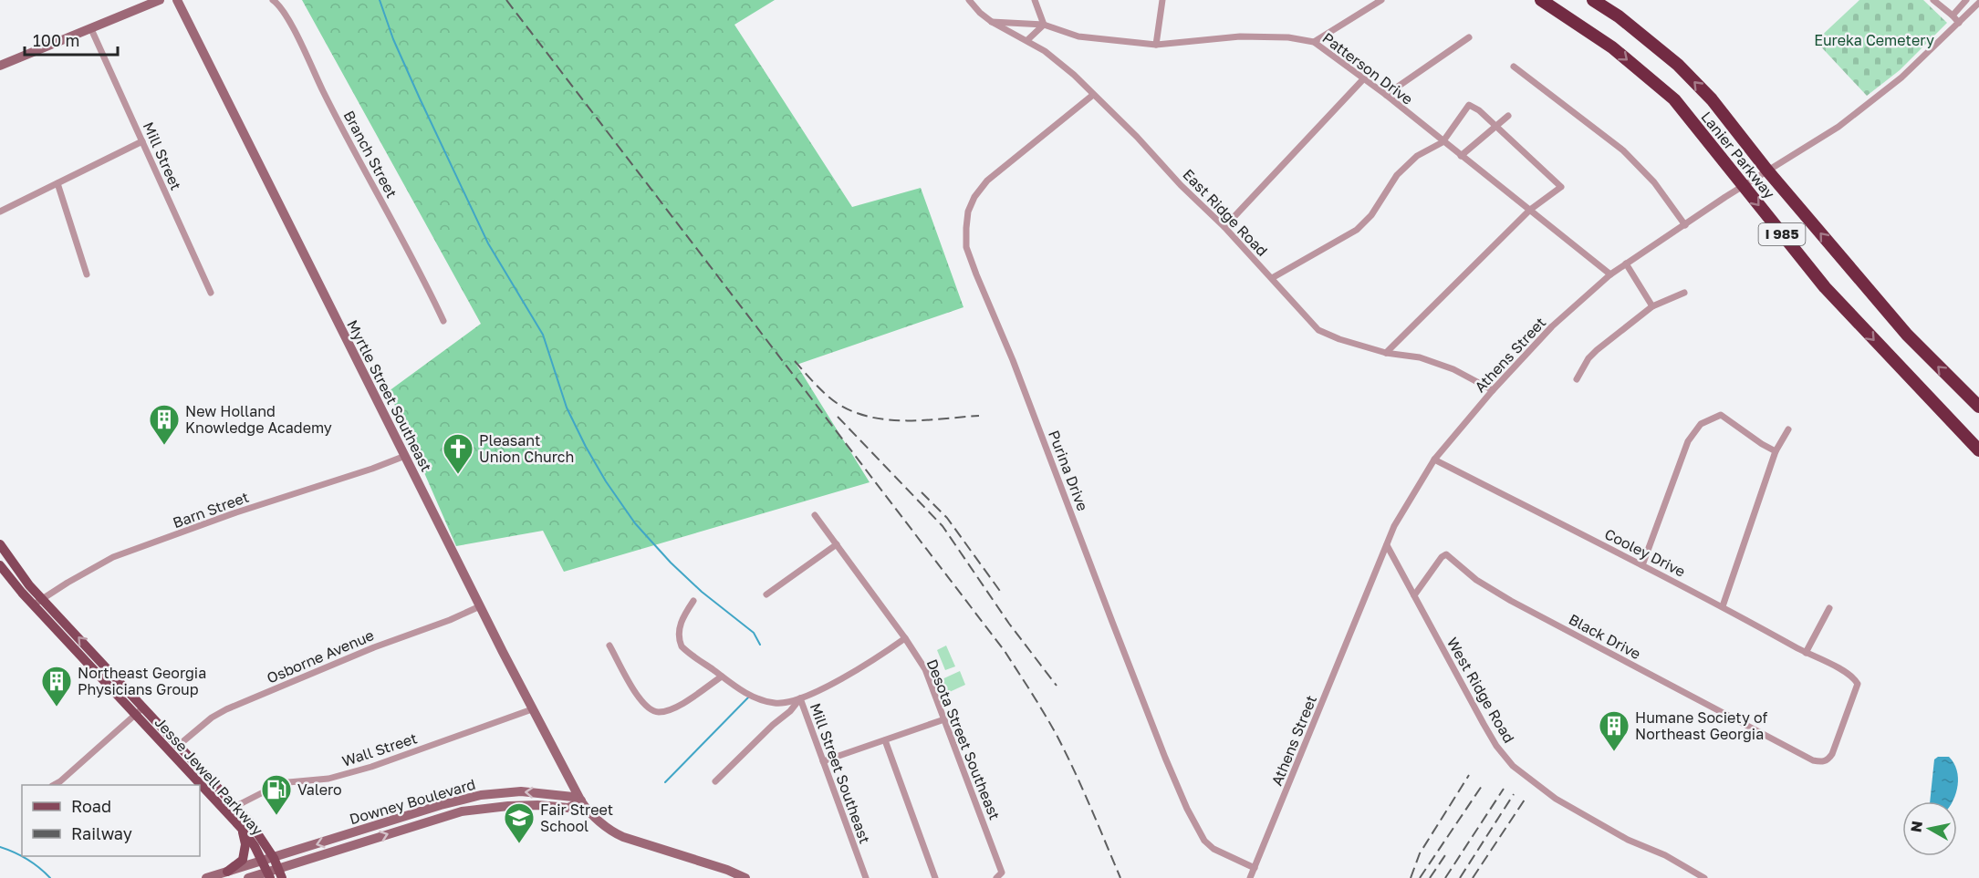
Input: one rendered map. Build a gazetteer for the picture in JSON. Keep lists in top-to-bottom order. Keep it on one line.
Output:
{"streets":{"highway":["Lanier Parkway","I 985"],"main road":["Myrtle Street Southeast","Jesse Jewell Parkway","Downey Boulevard"],"street":["Patterson Drive","Branch Street","Mill Street","East Ridge Road","Athens Street","Purina Drive","Barn Street","Cooley Drive","Black Drive","Osborne Avenue","West Ridge Road","Desota Street Southeast","Wall Street","Mill Street Southeast"]},"crossings":[["Patterson Drive","East Ridge Road"],["Patterson Drive","Athens Street"],["East Ridge Road","Athens Street"],["East Ridge Road","Purina Drive"],["Athens Street","Purina Drive"],["Athens Street","Cooley Drive"],["Athens Street","West Ridge Road"],["Myrtle Street Southeast","Barn Street"],["Myrtle Street Southeast","Osborne Avenue"],["Myrtle Street Southeast","Wall Street"],["Myrtle Street Southeast","Downey Boulevard"],["Barn Street","Jesse Jewell Parkway"],["Cooley Drive","Black Drive"],["Black Drive","West Ridge Road"],["Osborne Avenue","Jesse Jewell Parkway"],["Desota Street Southeast","Mill Street Southeast"],["Wall Street","Jesse Jewell Parkway"],["Jesse Jewell Parkway","Downey Boulevard"]],"parks":["Eureka Cemetery"],"places":{"building":["New Holland Knowledge Academy","Northeast Georgia Physicians Group","Humane Society of Northeast Georgia"],"church":["Pleasant Union Church"],"fuel station":["Valero"],"school or university":["Fair Street School"]},"legend":["Road","Railway"],"scale_bar":"100 m","north":"left"}
